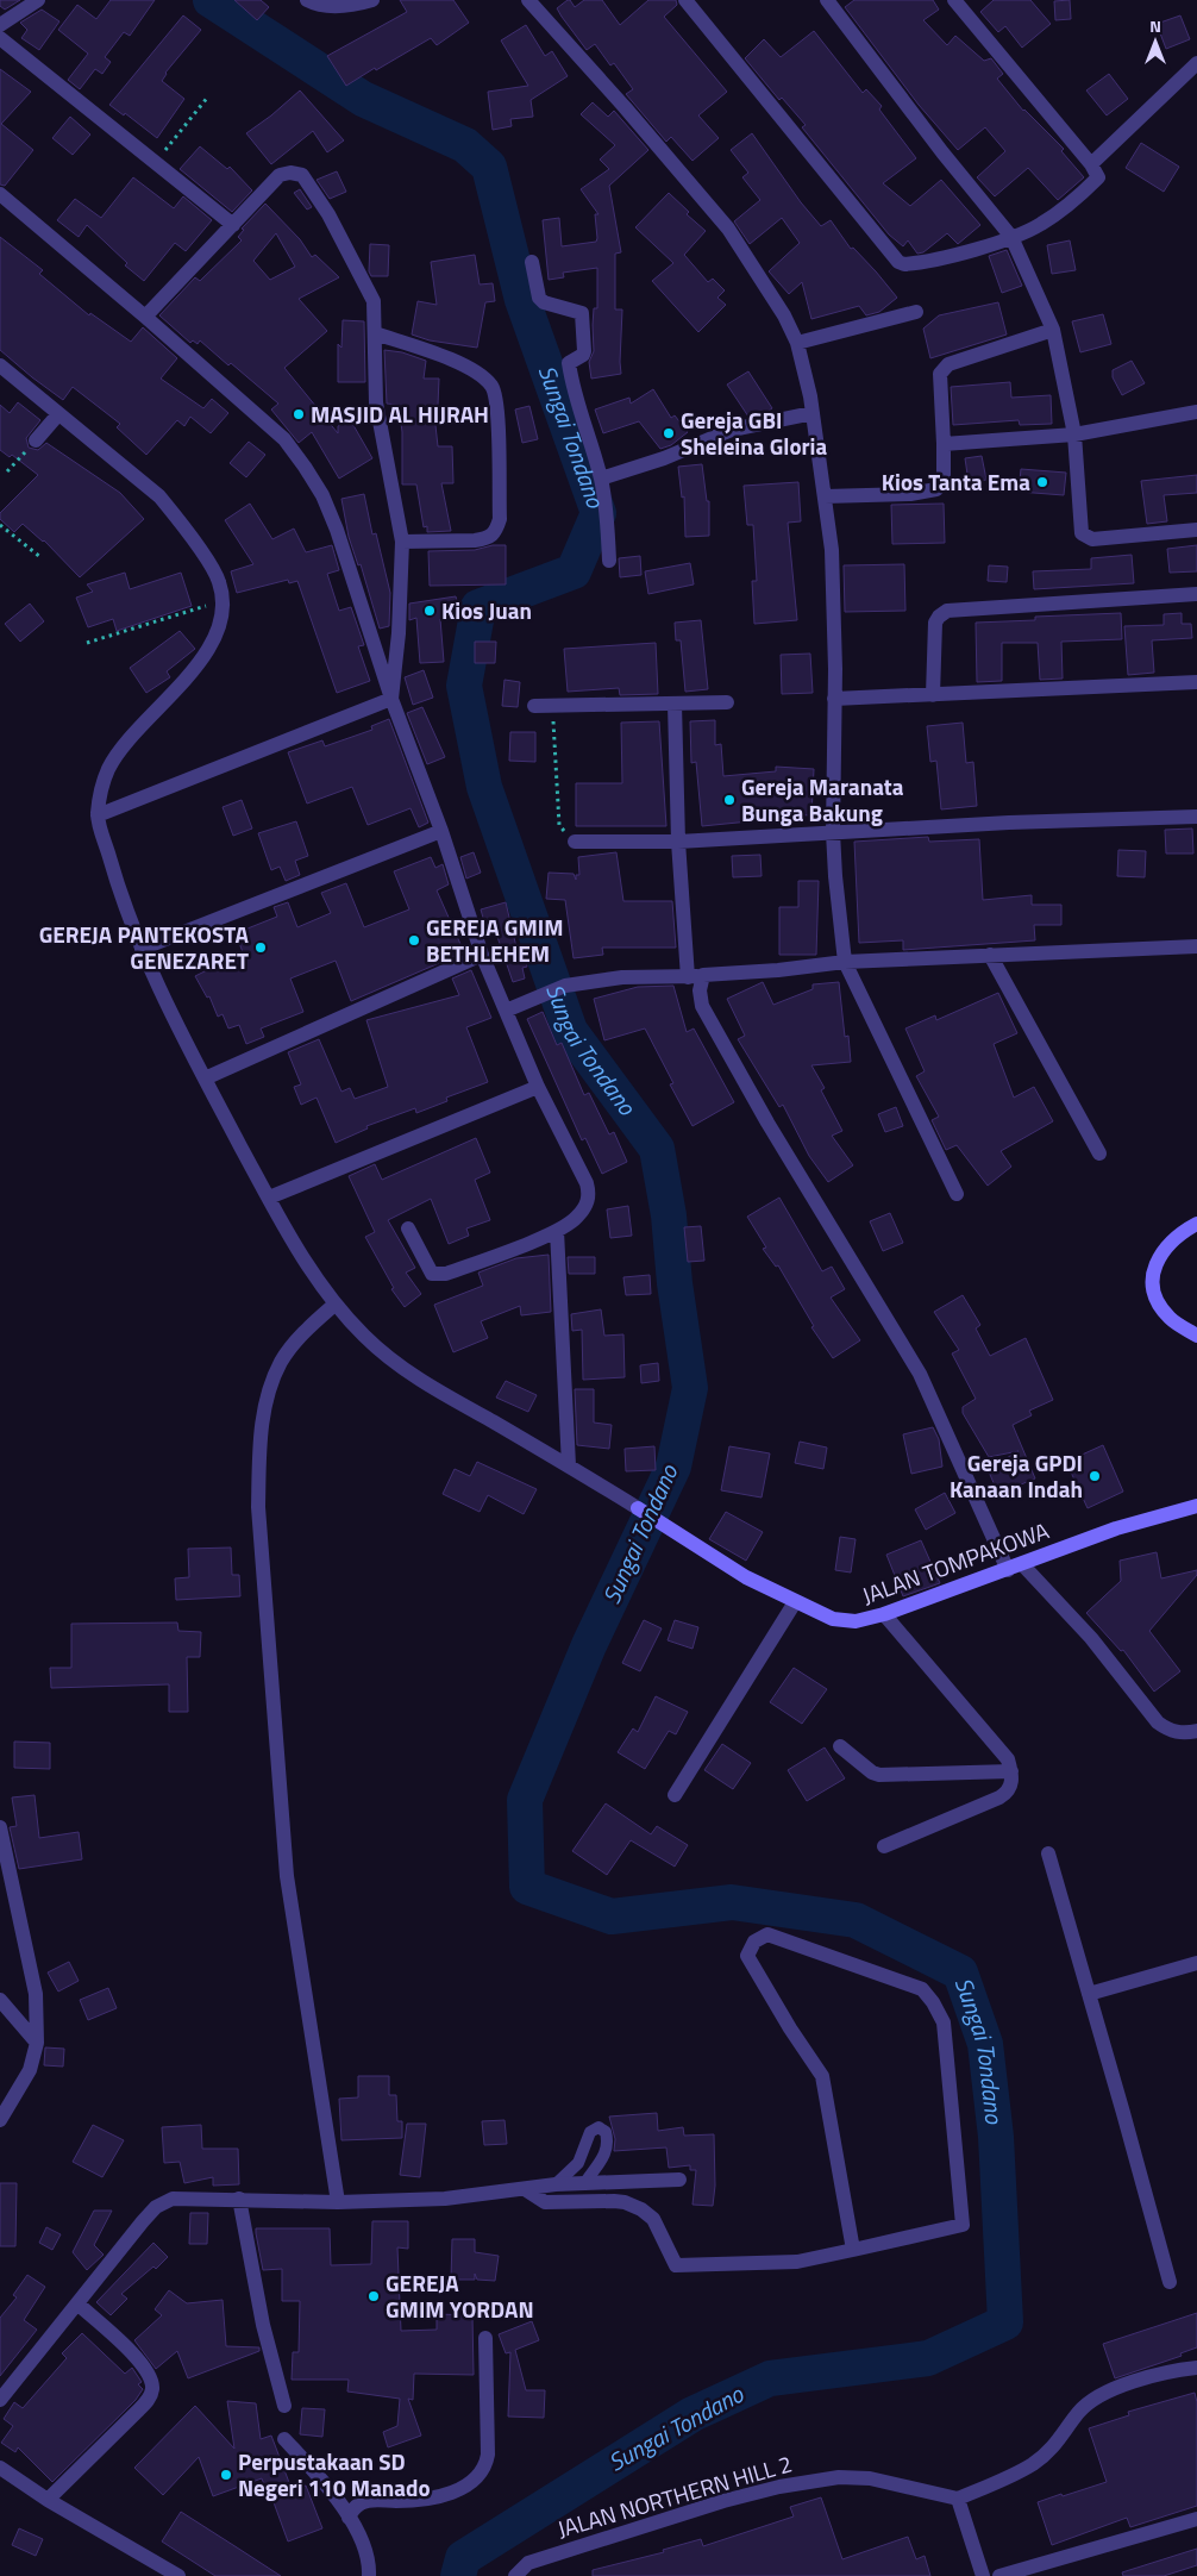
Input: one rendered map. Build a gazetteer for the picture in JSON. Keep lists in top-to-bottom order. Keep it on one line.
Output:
{"streets":{"street":["JALAN TOMPAKOWA","JALAN NORTHERN HILL 2"]},"water":["Sungai Tondano"],"places":["MASJID AL HIJRAH","Gereja GBI Sheleina Gloria","Kios Tanta Ema","Kios Juan","Gereja Maranata Bunga Bakung","GEREJA GMIM BETHLEHEM","GEREJA PANTEKOSTA GENEZARET","Gereja GPDI Kanaan Indah","GEREJA GMIM YORDAN","Perpustakaan SD Negeri 110 Manado"],"north":"top"}
